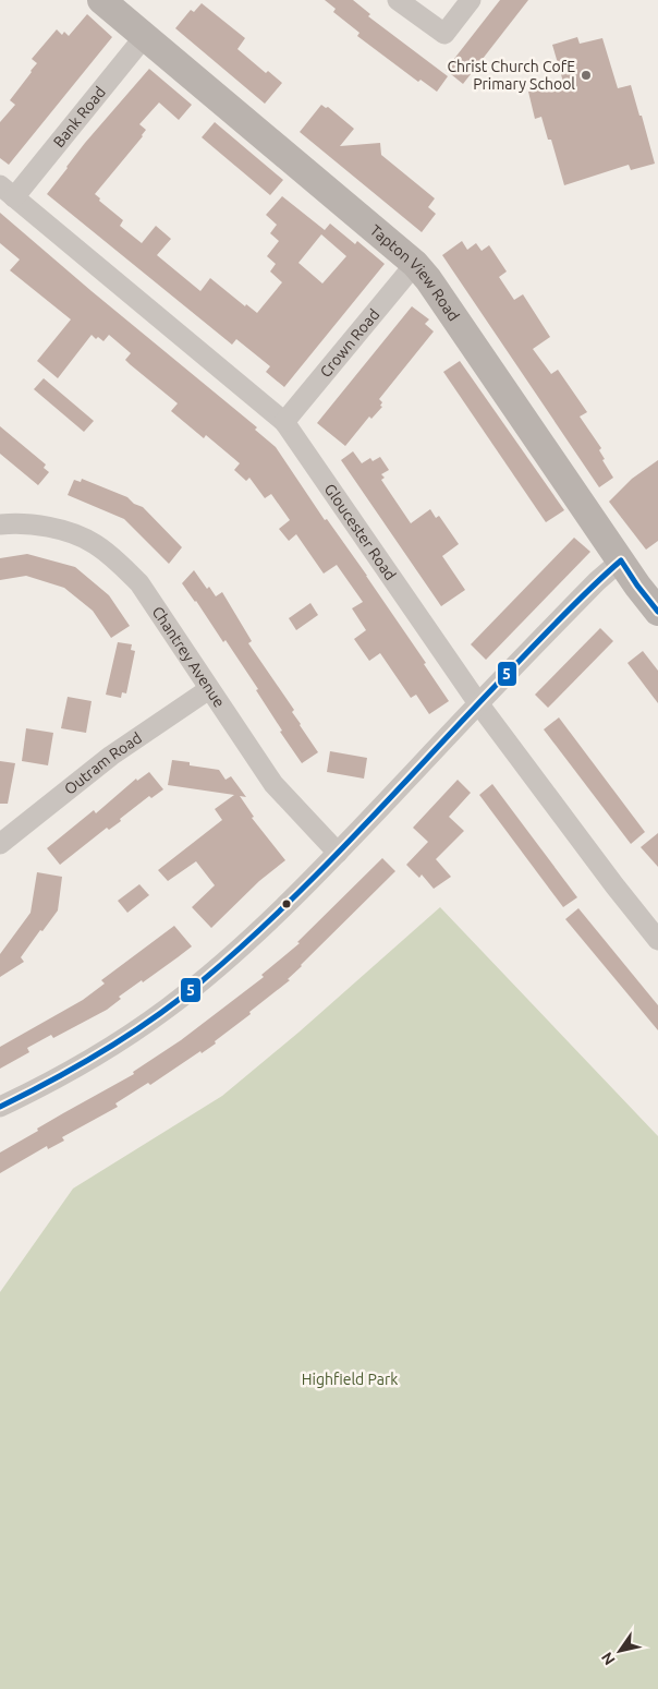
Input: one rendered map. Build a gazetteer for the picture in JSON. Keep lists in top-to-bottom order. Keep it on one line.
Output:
{"streets":{"street":["Bank Road","Tapton View Road","Crown Road","Gloucester Road","Chantrey Avenue","Outram Road"]},"crossings":[["Bank Road","Tapton View Road"],["Bank Road","Gloucester Road"],["Tapton View Road","Crown Road"],["Crown Road","Gloucester Road"],["Chantrey Avenue","Outram Road"]],"parks":["Highfield Park"],"places":["Christ Church CofE Primary School"],"lines":["transit line 5"],"north":"bottom left"}
